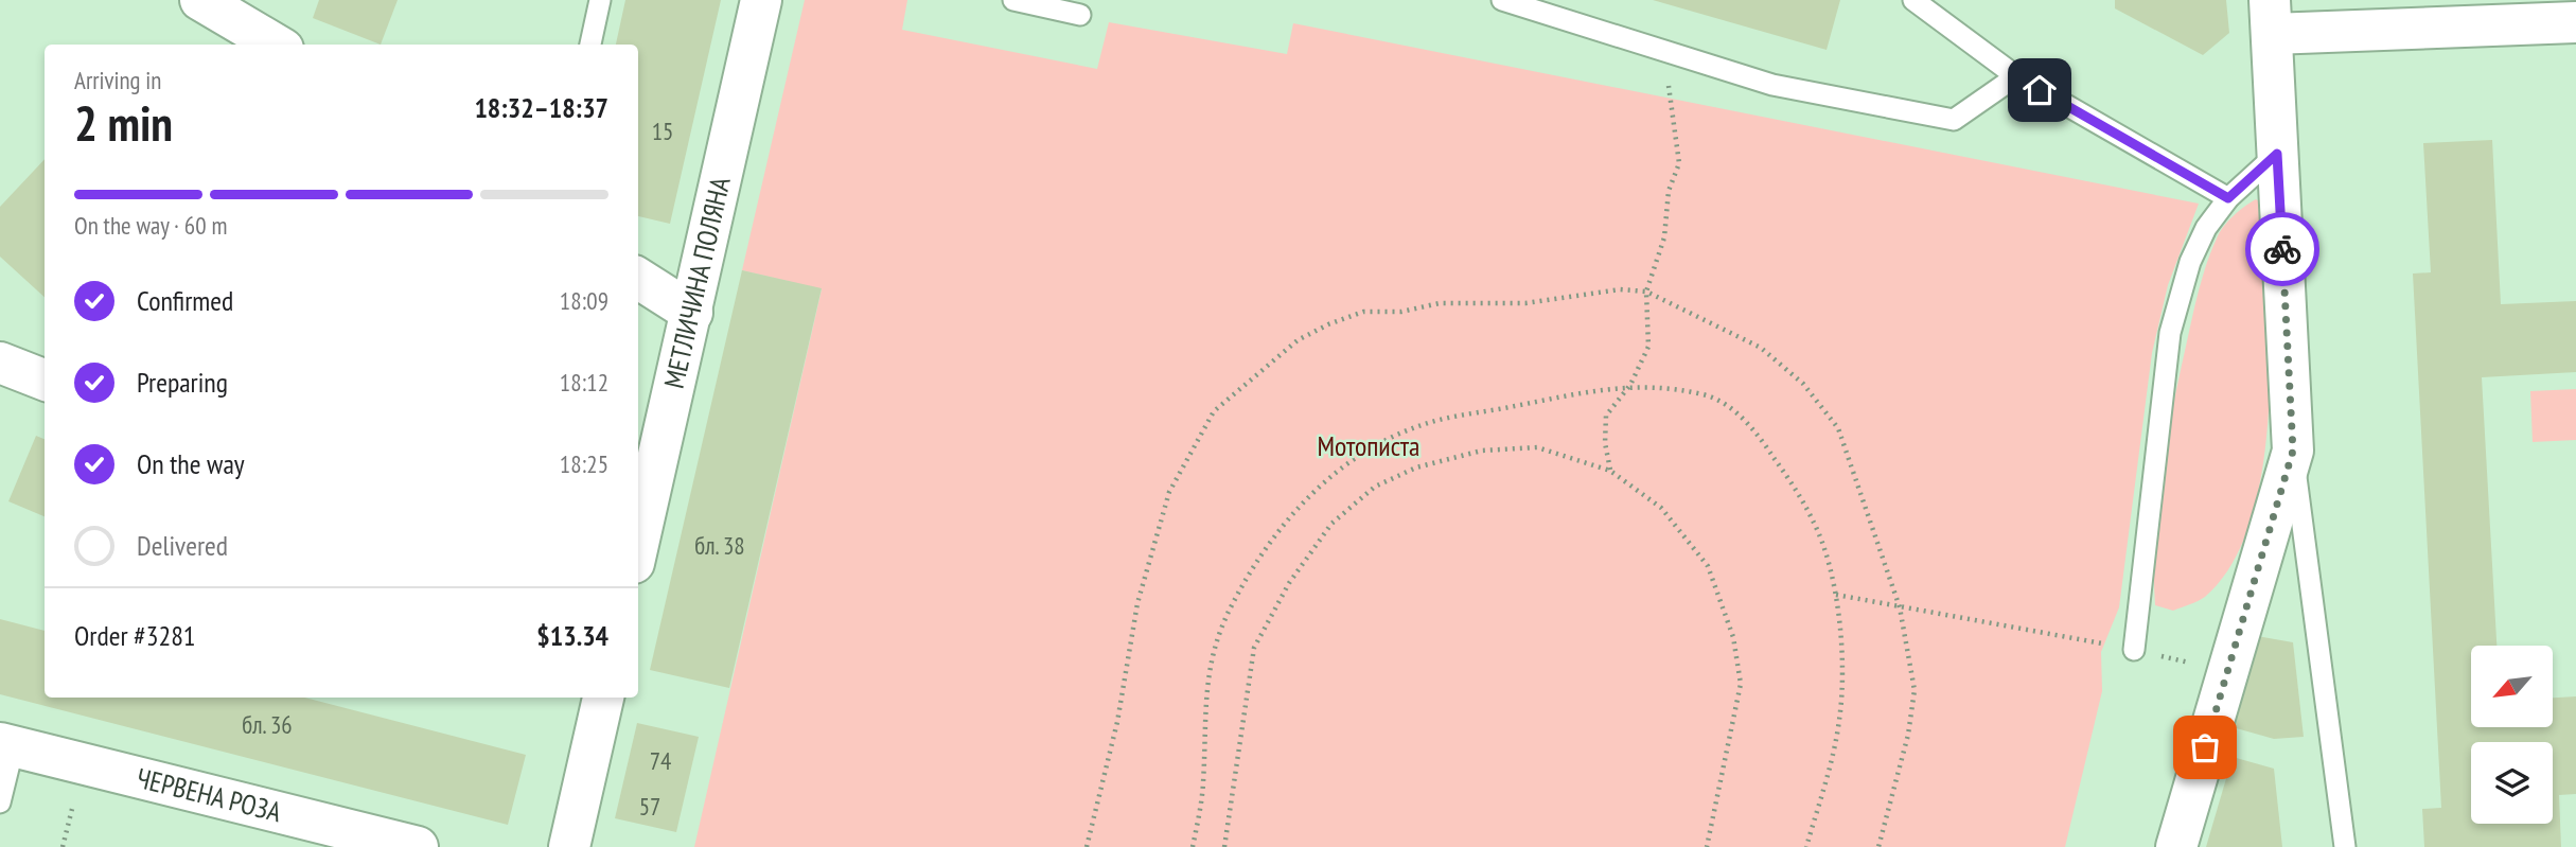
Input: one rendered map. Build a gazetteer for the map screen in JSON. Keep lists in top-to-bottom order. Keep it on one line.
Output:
{"streets":{"street":["МЕТЛИЧИНА ПОЛЯНА","ЧЕРВЕНА РОЗА"]},"parks":["Мотописта"],"house_numbers":["15","бл. 38","бл. 36","74","57"],"north":"bottom left","page":{"heading":["2 min","Arriving in","18:32–18:37"],"panel":["Order #3281","$13.34"],"bar":"On the way · 60 m","list":[["Confirmed","18:09"],["Preparing","18:12"],["On the way","18:25"],"Delivered"]}}
